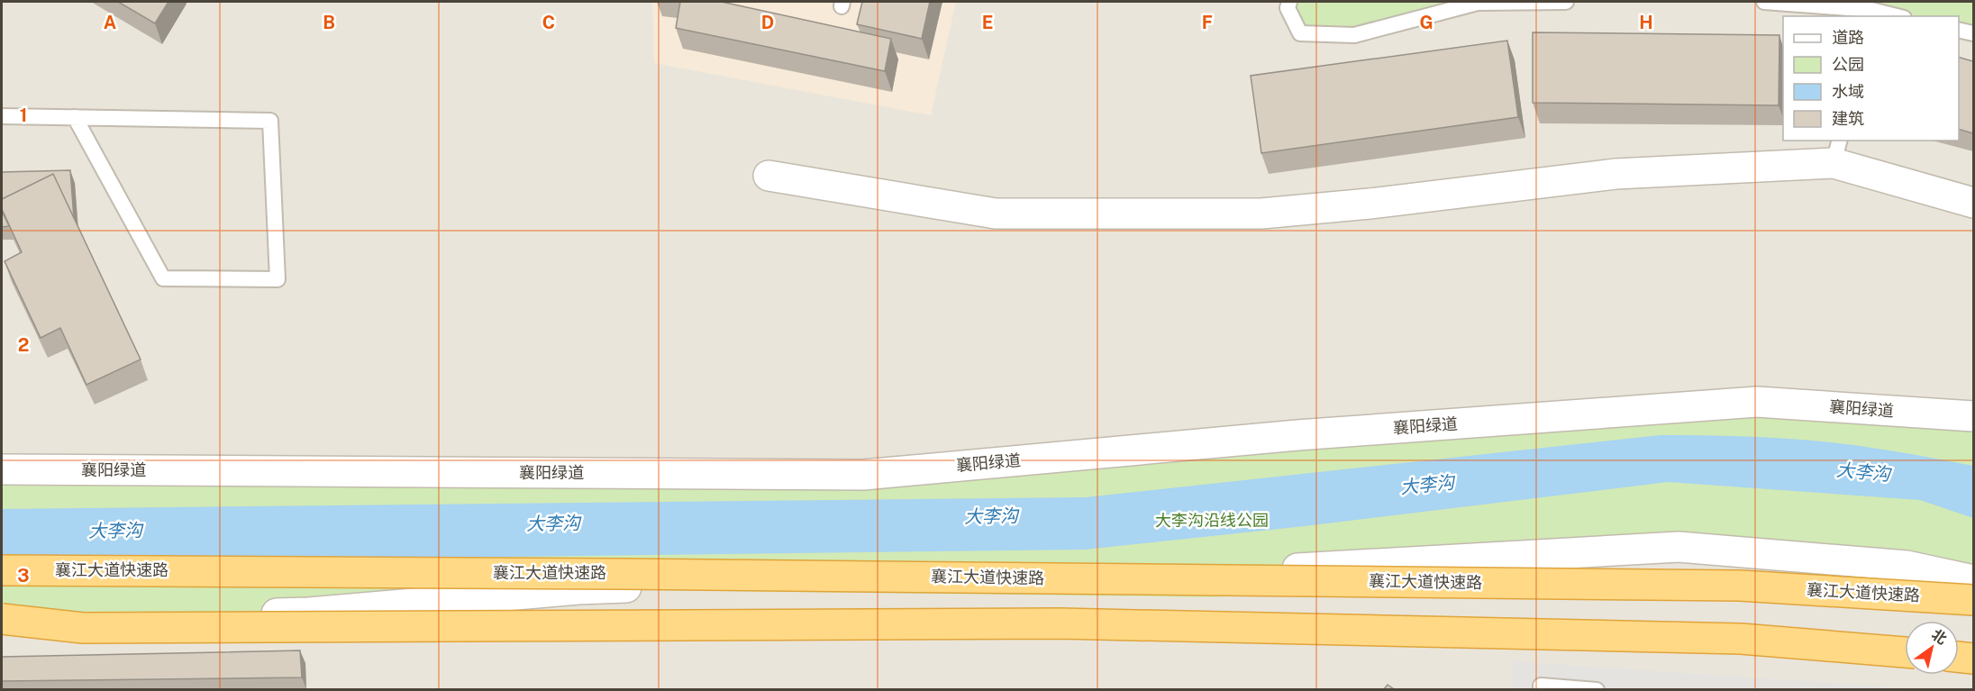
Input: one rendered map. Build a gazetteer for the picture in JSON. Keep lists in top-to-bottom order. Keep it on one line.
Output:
{"streets":{"highway":["襄江大道快速路"],"street":["襄阳绿道"]},"water":["大李沟"],"parks":["大李沟沿线公园"],"legend":["道路","公园","水域","建筑"],"north":"top right","grid":{"columns":["A","B","C","D","E","F","G","H"],"rows":["1","2","3"]}}
